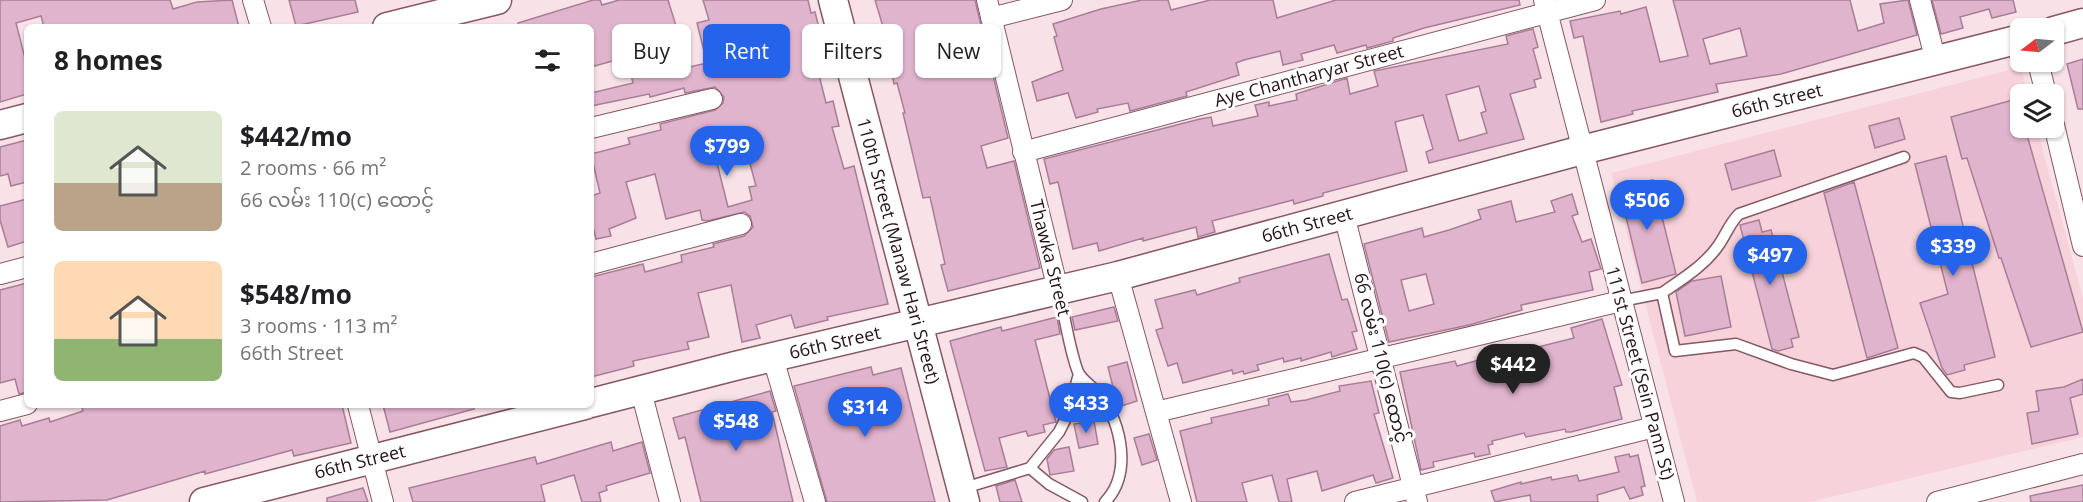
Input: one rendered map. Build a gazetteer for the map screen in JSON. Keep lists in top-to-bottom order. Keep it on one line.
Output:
{"streets":{"street":["Aye Chantharyar Street","66th Street","110th Street (Manaw Hari Street)","Thawka Street","66 လမ်း 110(c) ထောင့်","111st Street (Sein Pann St)"]},"crossings":[["Aye Chantharyar Street","Thawka Street"],["Aye Chantharyar Street","111st Street (Sein Pann St)"],["66th Street","110th Street (Manaw Hari Street)"],["66th Street","Thawka Street"],["66th Street","66 လမ်း 110(c) ထောင့်"],["66th Street","111st Street (Sein Pann St)"]],"north":"left","page":{"chip":["Buy","Rent","Filters","New"],"heading":"8 homes","list":[{"name":"$442/mo","note":"2 rooms · 66 m² · 66 လမ်း 110(c) ထောင့်"},{"name":"$548/mo","note":"3 rooms · 113 m² · 66th Street"}],"price":["$799","$506","$339","$497","$442","$433","$314","$548"]}}
